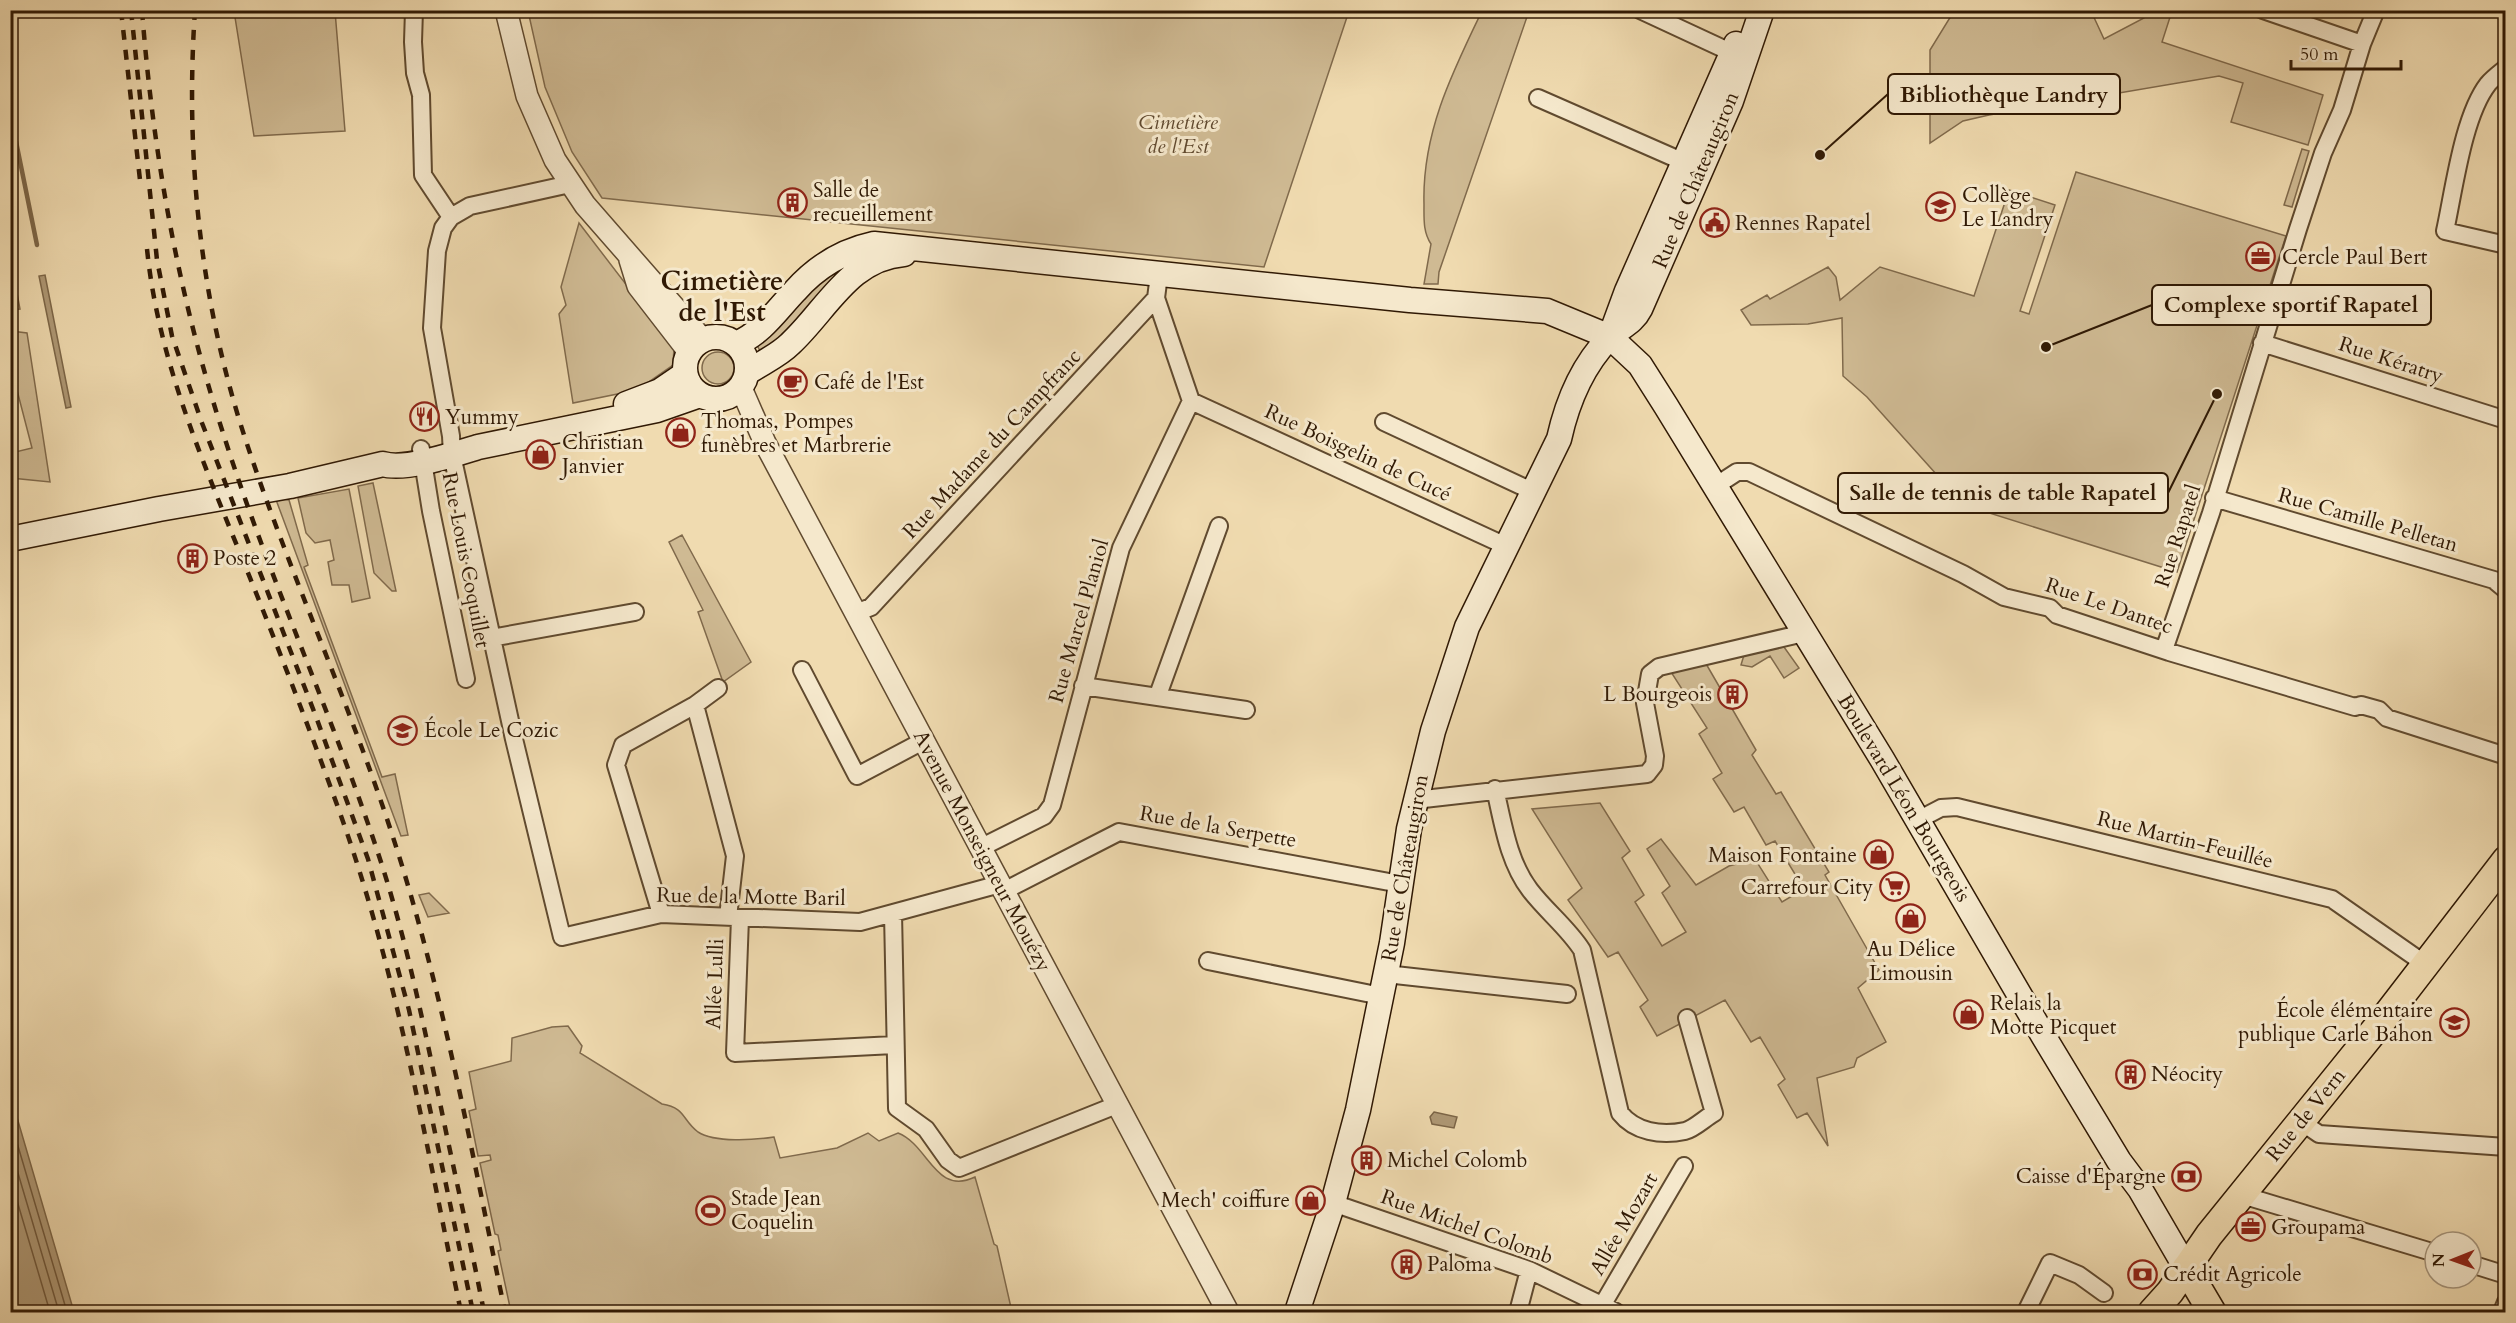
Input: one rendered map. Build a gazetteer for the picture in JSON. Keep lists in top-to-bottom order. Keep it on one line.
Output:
{"streets":{"main road":["Rue de Châteaugiron","Boulevard Léon Bourgeois","Rue de Vern"],"street":["Rue Kératry","Rue Madame du Campfranc","Rue Boisgelin de Cucé","Rue Camille Pelletan","Rue Rapatel","Rue Louis Coquillet","Rue Le Dantec","Rue Marcel Planiol","Rue de la Serpette","Rue Martin-Feuillée","Avenue Monseigneur Mouézy","Rue de la Motte Baril","Allée Lulli","Allée Mozart","Rue Michel Colomb"]},"crossings":[["Rue de Châteaugiron","Rue Boisgelin de Cucé"],["Rue de Châteaugiron","Boulevard Léon Bourgeois"],["Rue de Châteaugiron","Rue de la Serpette"],["Rue de Châteaugiron","Rue Michel Colomb"],["Rue Kératry","Rue Rapatel"],["Rue Madame du Campfranc","Avenue Monseigneur Mouézy"],["Rue Boisgelin de Cucé","Rue Marcel Planiol"],["Rue Camille Pelletan","Rue Rapatel"],["Rue Rapatel","Rue Le Dantec"],["Rue Le Dantec","Boulevard Léon Bourgeois"],["Rue Marcel Planiol","Avenue Monseigneur Mouézy"],["Boulevard Léon Bourgeois","Rue Martin-Feuillée"],["Boulevard Léon Bourgeois","Rue de Vern"],["Rue de la Serpette","Avenue Monseigneur Mouézy"],["Rue de la Serpette","Rue de la Motte Baril"],["Rue Martin-Feuillée","Rue de Vern"],["Avenue Monseigneur Mouézy","Rue de la Motte Baril"],["Rue de la Motte Baril","Allée Lulli"],["Allée Mozart","Rue Michel Colomb"]],"districts":["Cimetière de l'Est"],"parks":["Cimetière de l'Est"],"places":{"other":["Bibliothèque Landry","Complexe sportif Rapatel","Salle de tennis de table Rapatel"],"building":["Salle de recueillement","Poste 2","L Bourgeois","Néocity","Michel Colomb","Paloma"],"school or university":["Collège Le Landry","École Le Cozic","École élémentaire publique Carle Bahon"],"public building":["Rennes Rapatel"],"office":["Cercle Paul Bert","Groupama"],"cafe":["Café de l'Est"],"restaurant":["Yummy"],"shop":["Thomas, Pompes funèbres et Marbrerie","Christian Janvier","Maison Fontaine","Au Délice Limousin","Relais la Motte Picquet","Mech' coiffure"],"supermarket":["Carrefour City"],"bank":["Caisse d'Épargne","Crédit Agricole"],"sports":["Stade Jean Coquelin"]},"scale_bar":"50 m","north":"left"}
